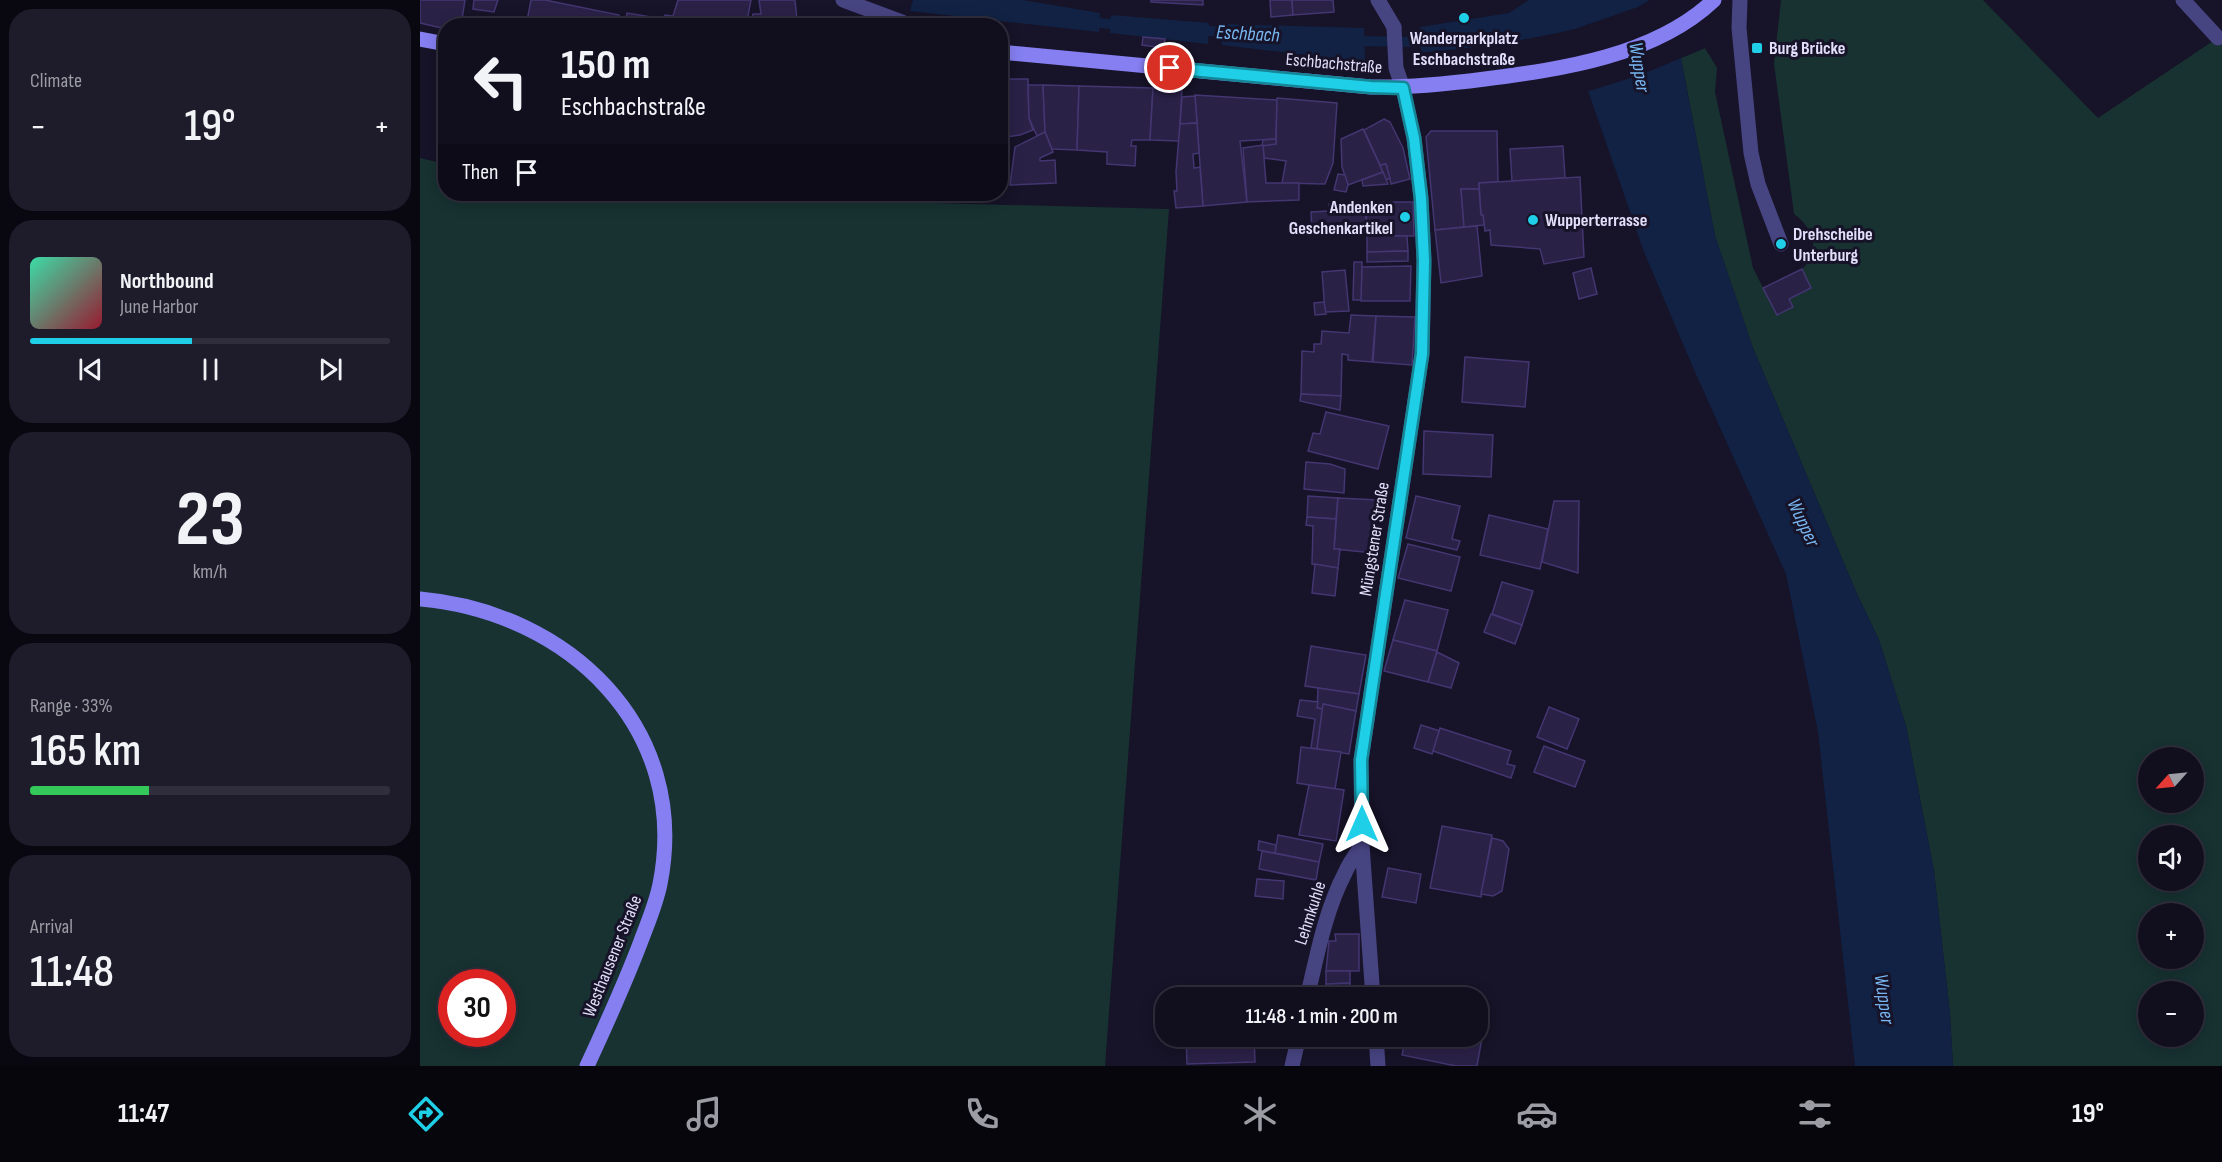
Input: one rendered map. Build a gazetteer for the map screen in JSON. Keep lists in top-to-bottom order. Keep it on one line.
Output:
{"streets":{"main road":["Eschbachstraße","Westhausener Straße"],"street":["Müngstener Straße","Lehmkuhle"]},"crossings":[["Eschbachstraße","Müngstener Straße"],["Müngstener Straße","Lehmkuhle"]],"water":["Eschbach","Wupper"],"places":{"other":["Wanderparkplatz Eschbachstraße","Andenken Geschenkartikel","Wupperterrasse","Drehscheibe Unterburg"],"transit":["Burg Brücke"]},"north":"bottom left","page":{"tile":["Climate",["23","km/h"],["Range · 33%","165 km"],["Arrival","11:48"]],"turn":["150 m","Eschbachstraße"],"heat":["−","19°","+"],"then":"Then","song":["Northbound","June Harbor"],"map_buttons":["+","−"],"limit":"30","trip":"11:48 · 1 min · 200 m","tabs":["11:47","19°"]}}
